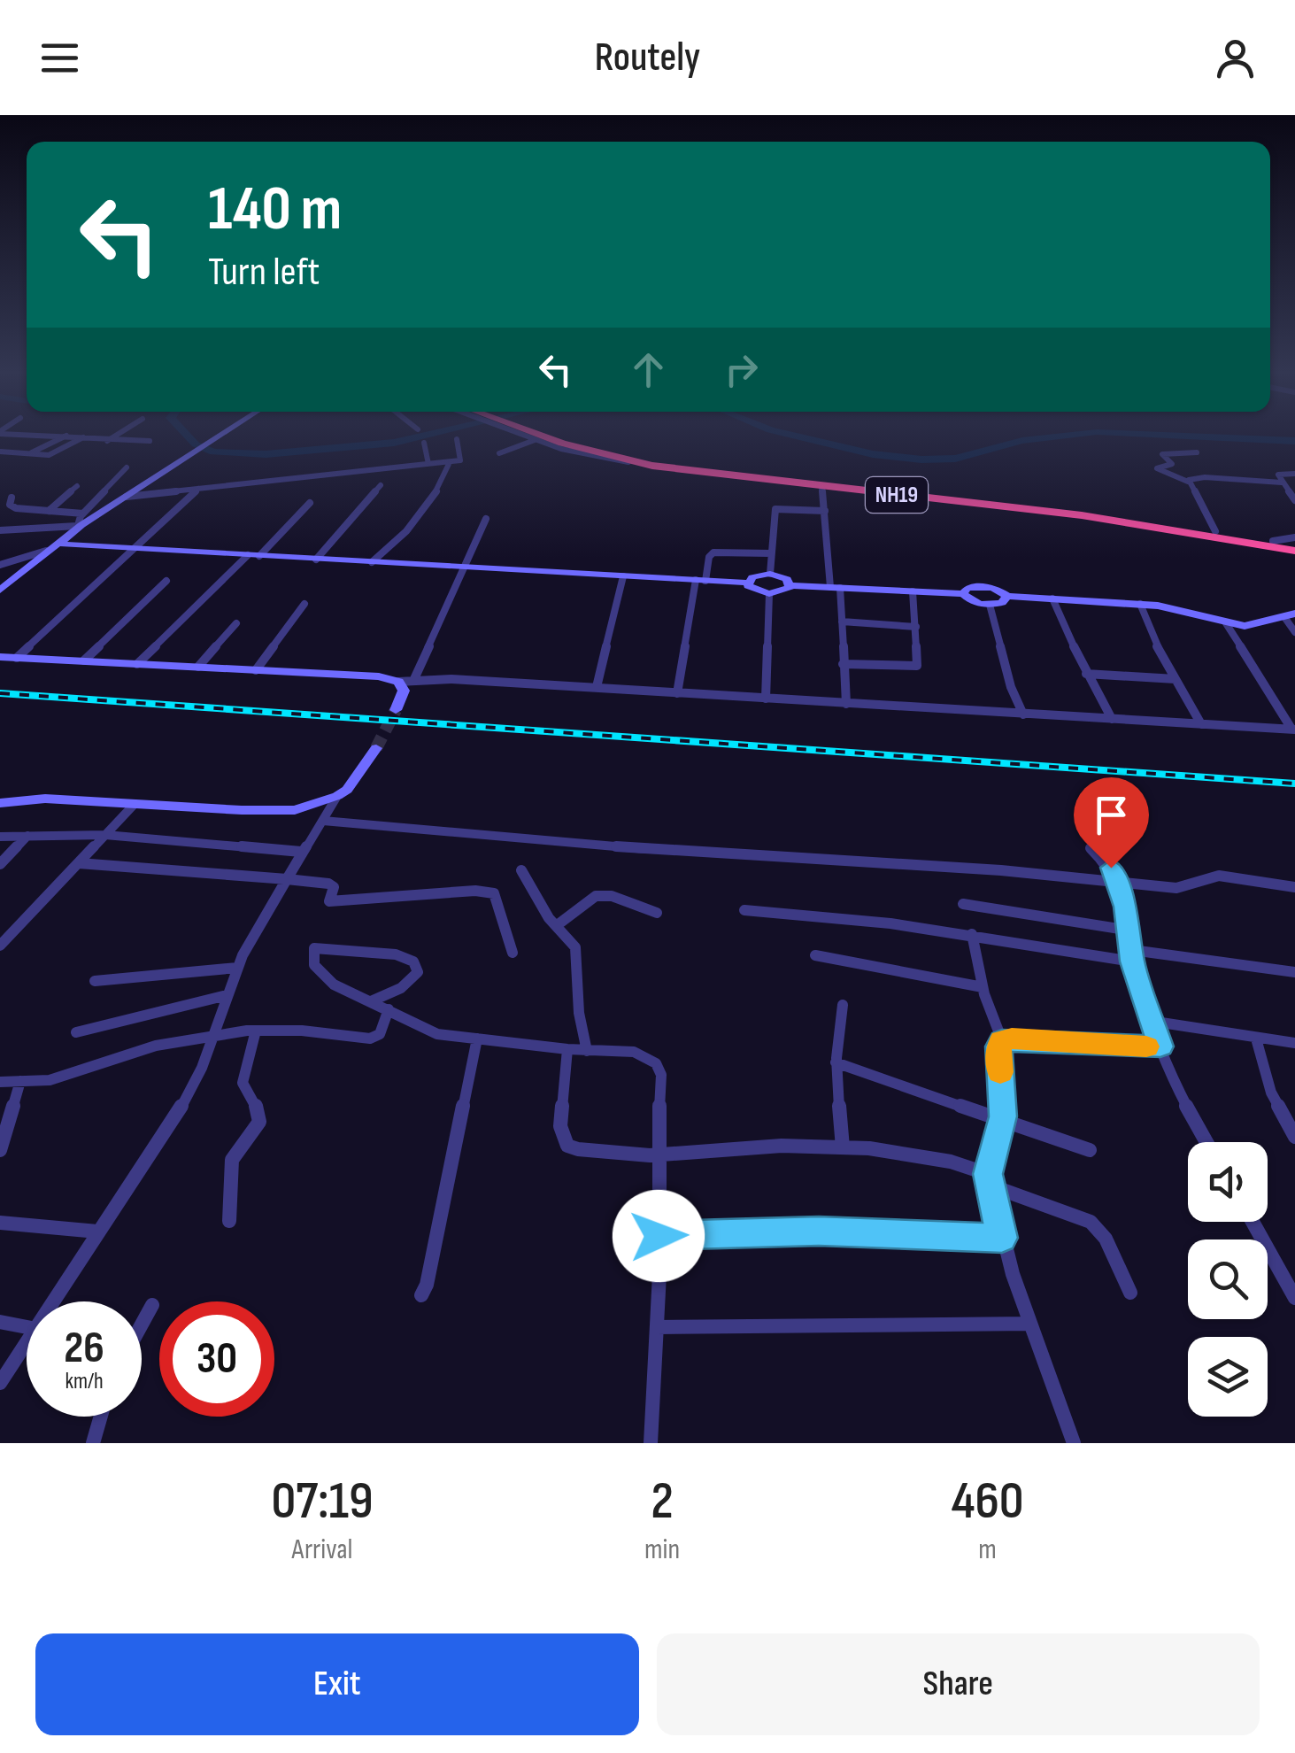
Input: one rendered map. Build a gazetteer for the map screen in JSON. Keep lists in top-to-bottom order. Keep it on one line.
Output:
{"streets":{"highway":["NH19"]},"page":{"header":"Routely","turn":["140 m","Turn left"],"speed":"26 km/h","limit":"30","eta":["07:19","Arrival","2","min","460","m"],"buttons":["Exit","Share"]}}
